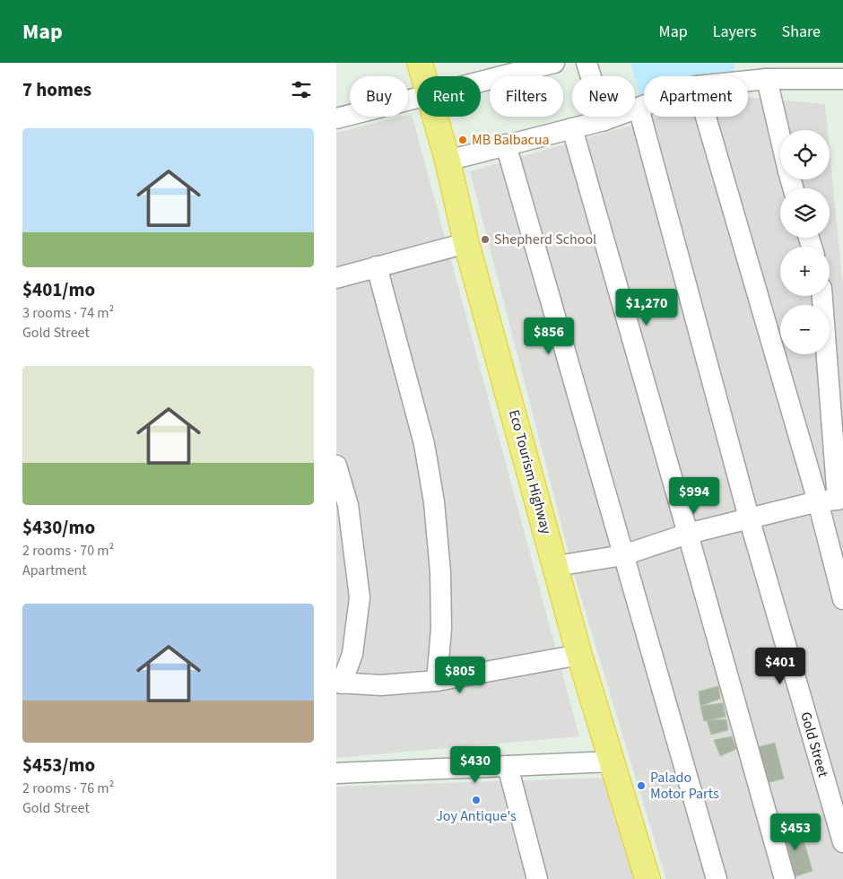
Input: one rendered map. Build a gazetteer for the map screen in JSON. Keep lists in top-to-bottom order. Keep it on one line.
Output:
{"streets":{"highway":["Eco Tourism Highway"],"street":["Gold Street"]},"places":["MB Balbacua","Shepherd School","Palado Motor Parts","Joy Antique's"],"page":{"header":"Map","nav":["Map","Layers","Share"],"heading":"7 homes","chip":["Buy","Rent","Filters","New","Apartment"],"list":[{"name":"$401/mo","note":"3 rooms · 74 m² · Gold Street"},{"name":"$430/mo","note":"2 rooms · 70 m² · Apartment"},{"name":"$453/mo","note":"2 rooms · 76 m² · Gold Street"}],"map_buttons":["+","−"],"price":["$1,270","$856","$994","$401","$805","$430","$453"]}}
